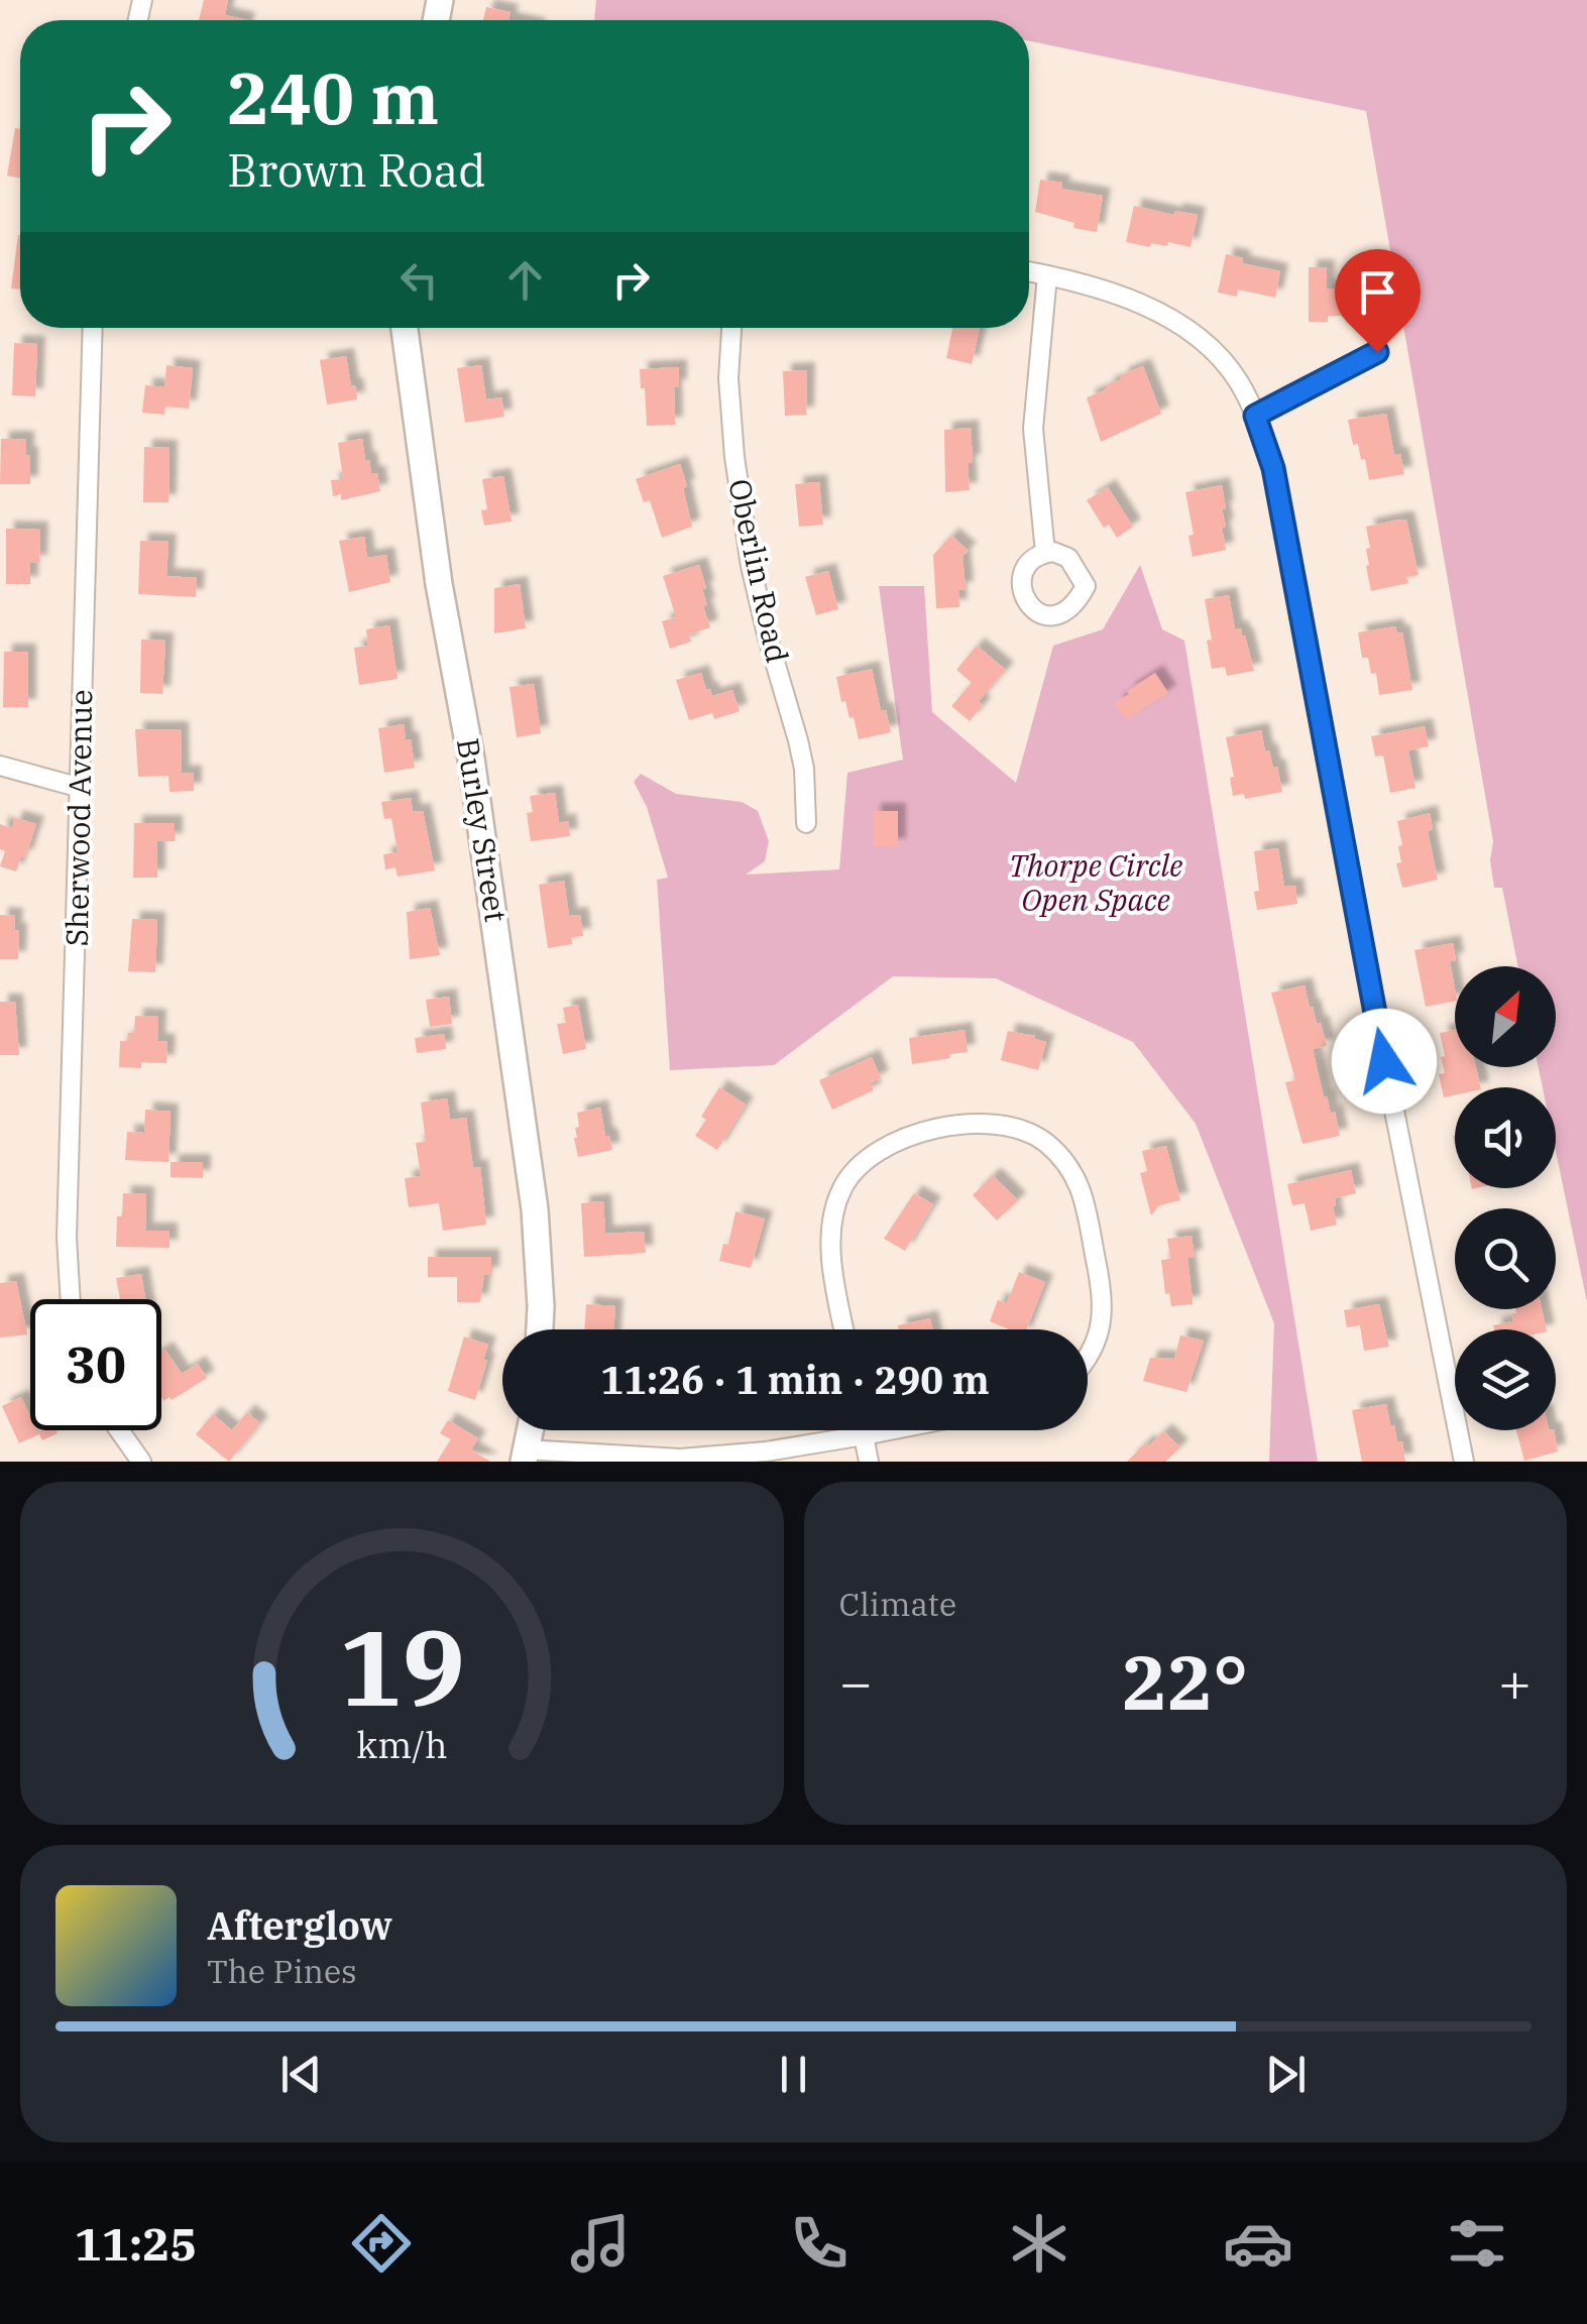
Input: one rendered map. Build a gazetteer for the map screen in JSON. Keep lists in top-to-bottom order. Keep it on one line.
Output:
{"streets":{"main road":["Burley Street"],"street":["Oberlin Road","Sherwood Avenue"]},"parks":["Thorpe Circle Open Space"],"north":"top right","page":{"turn":["240 m","Brown Road"],"limit":"30","trip":"11:26 · 1 min · 290 m","tile":"Climate","heat":["−","22°","+"],"song":["Afterglow","The Pines"],"tabs":"11:25","gauge":["19","km/h"]}}
